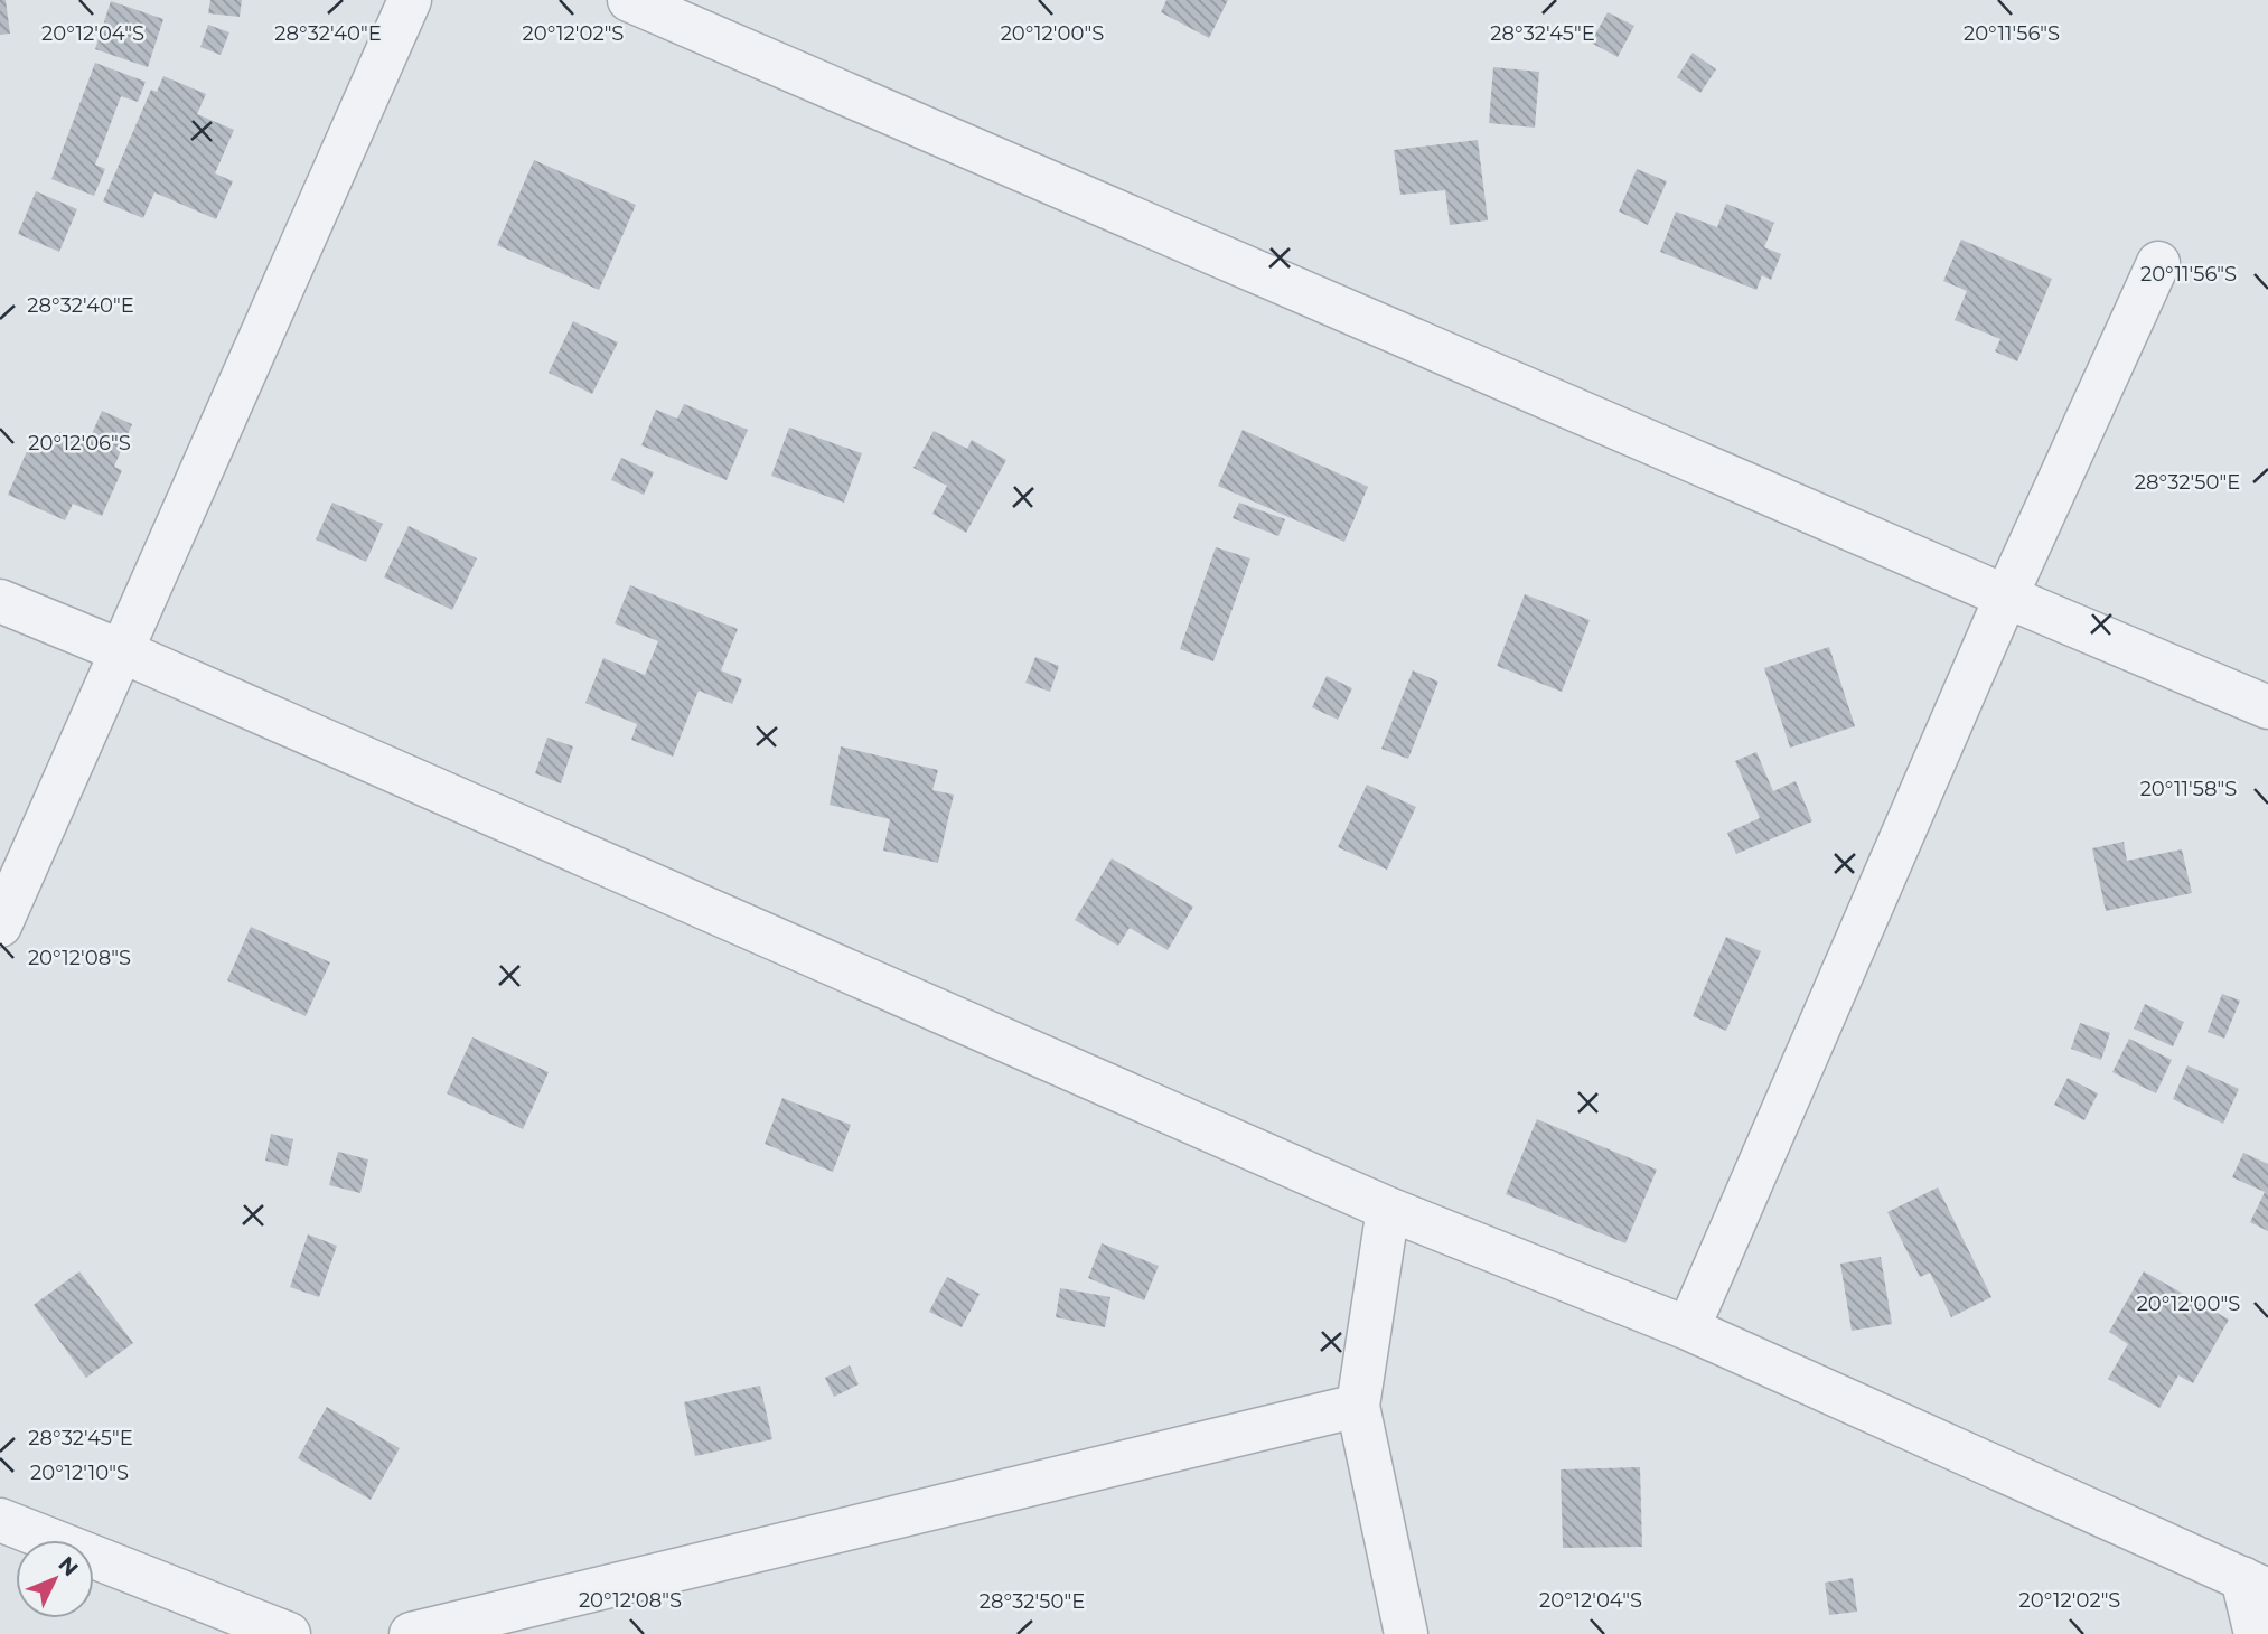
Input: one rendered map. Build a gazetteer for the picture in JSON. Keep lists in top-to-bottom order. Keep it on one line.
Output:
{"north":"top right","coordinates":["28°32'40\"E","28°32'45\"E","20°12'04\"S","20°12'02\"S","20°12'00\"S","20°11'56\"S","20°12'06\"S","28°32'50\"E","20°11'58\"S","20°12'08\"S","20°12'10\"S"]}
